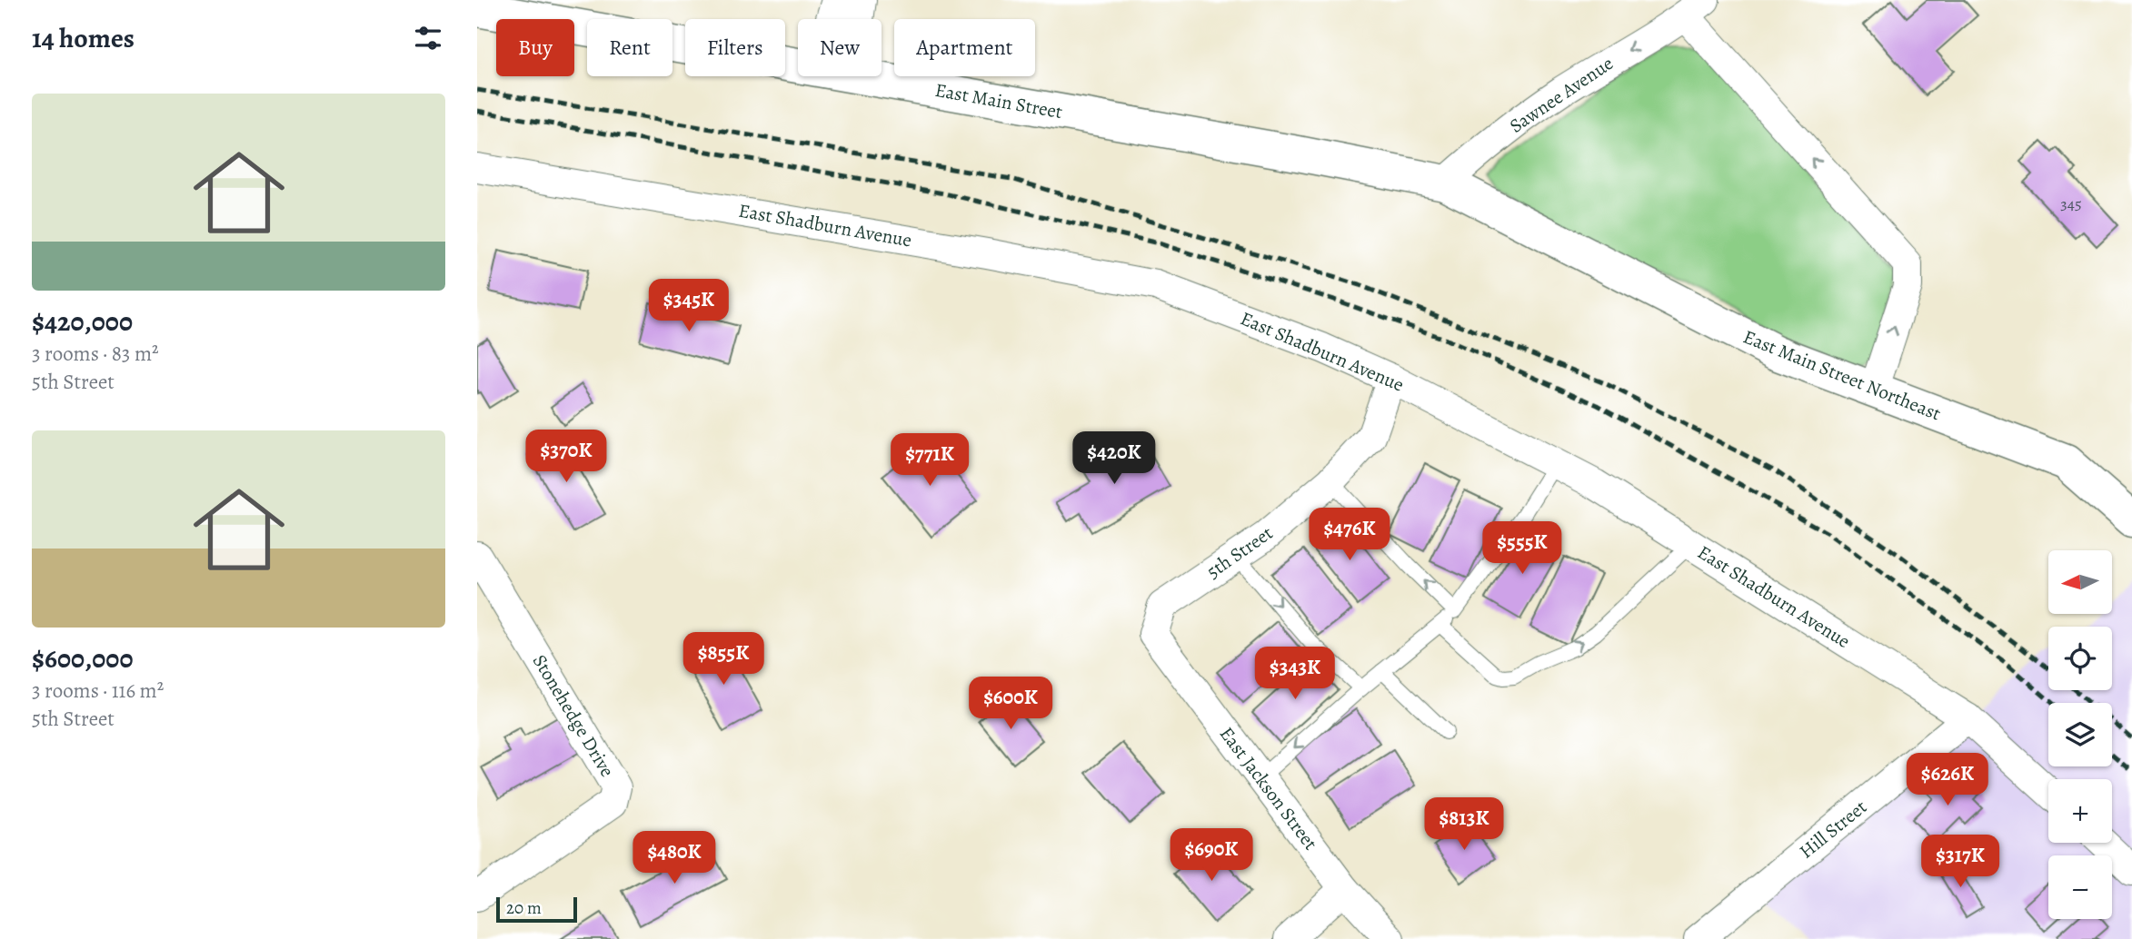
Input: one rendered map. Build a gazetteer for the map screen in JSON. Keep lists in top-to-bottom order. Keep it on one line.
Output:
{"streets":{"street":["Sawnee Avenue","East Main Street","East Shadburn Avenue","East Main Street Northeast","5th Street","Stonehedge Drive","East Jackson Street","Hill Street"]},"crossings":[["Sawnee Avenue","East Main Street"],["Sawnee Avenue","East Main Street Northeast"],["East Main Street","East Main Street Northeast"],["East Shadburn Avenue","5th Street"],["East Shadburn Avenue","Hill Street"],["5th Street","East Jackson Street"]],"one_way":["Sawnee Avenue"],"house_numbers":["345"],"scale_bar":"20 m","north":"left","page":{"heading":"14 homes","chip":["Buy","Rent","Filters","New","Apartment"],"list":[{"name":"$420,000","note":"3 rooms · 83 m² · 5th Street"},{"name":"$600,000","note":"3 rooms · 116 m² · 5th Street"}],"price":["$345K","$370K","$420K","$771K","$476K","$555K","$855K","$343K","$600K","$626K","$813K","$690K","$480K","$317K"],"map_buttons":["+","−"],"scale":"20 m"}}
